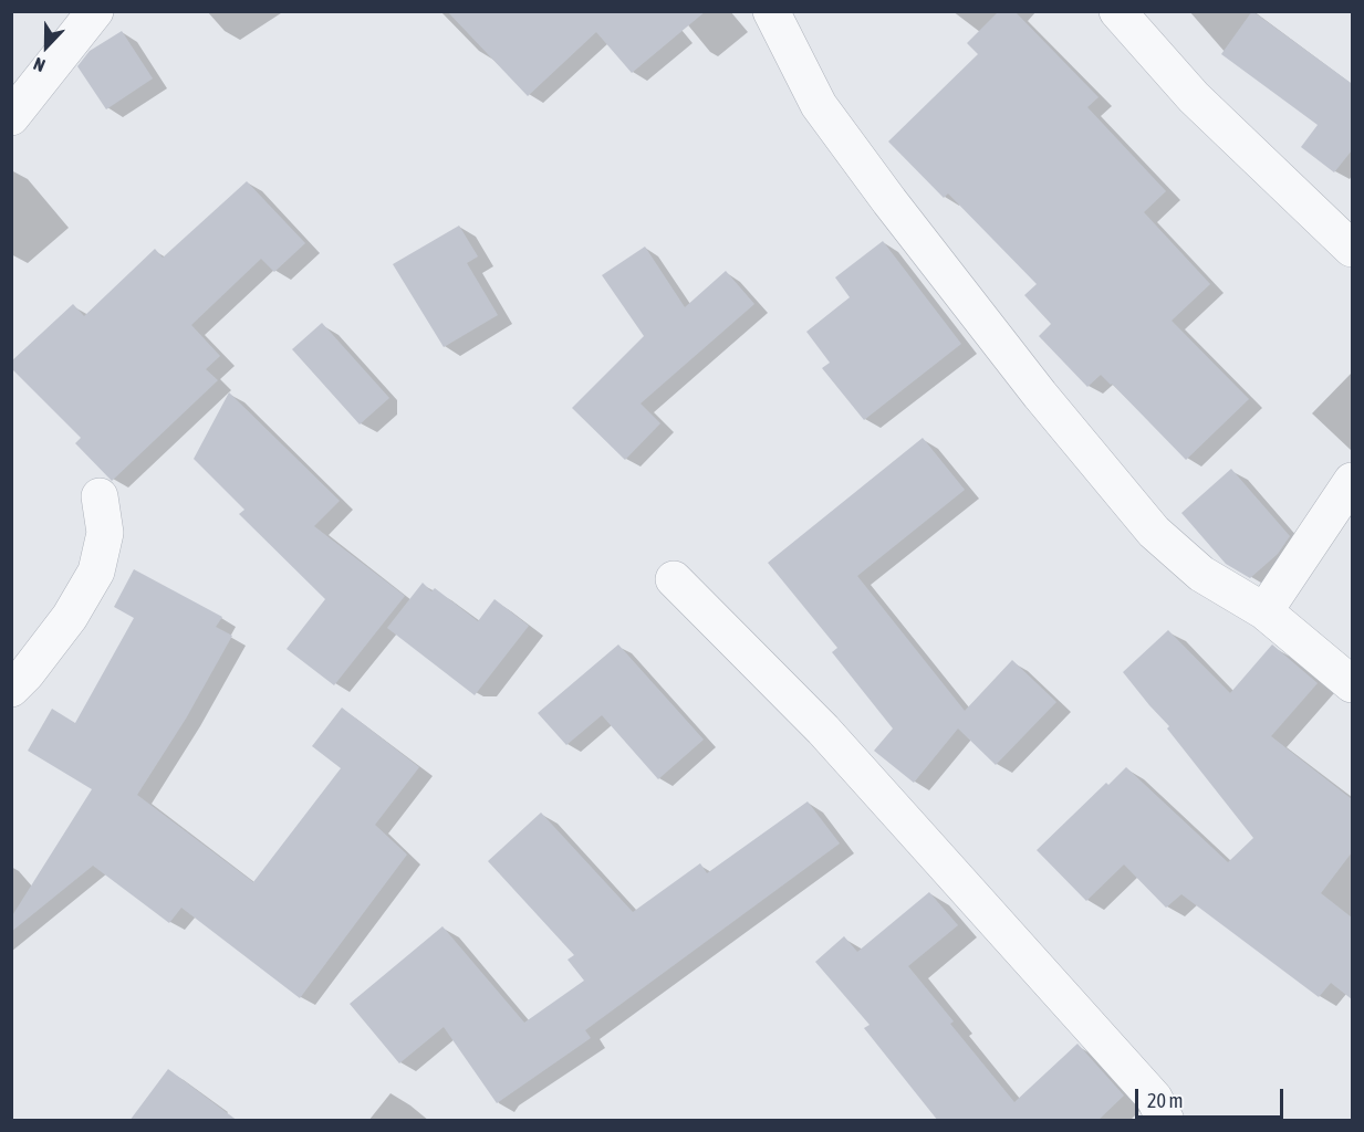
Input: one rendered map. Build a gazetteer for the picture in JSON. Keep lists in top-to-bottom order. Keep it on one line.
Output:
{"scale_bar":"20 m","north":"bottom"}
